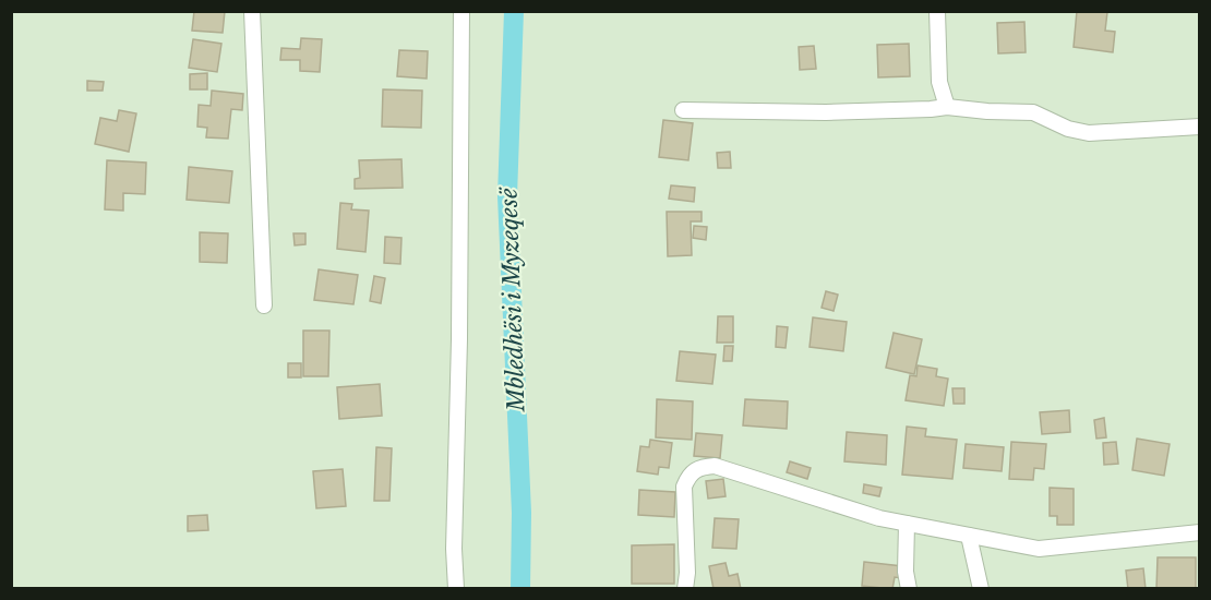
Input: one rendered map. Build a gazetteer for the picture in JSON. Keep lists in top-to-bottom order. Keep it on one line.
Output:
{"water":["Mbledhësi i Myzeqesë"]}
